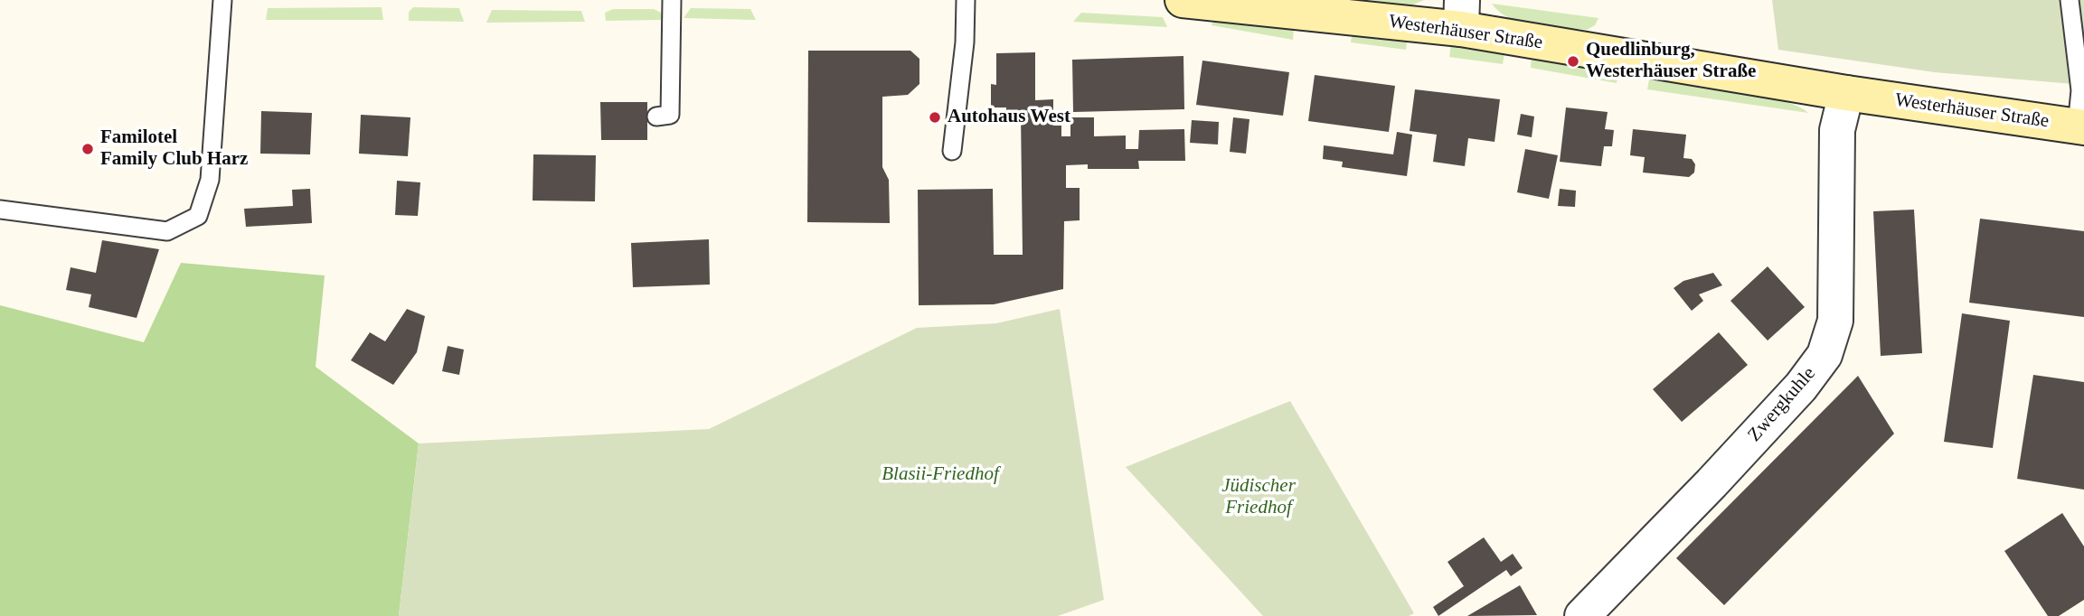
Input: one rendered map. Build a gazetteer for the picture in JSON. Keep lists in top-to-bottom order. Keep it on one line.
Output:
{"streets":{"main road":["Westerhäuser Straße"],"street":["Zwergkuhle"]},"crossings":[["Westerhäuser Straße","Zwergkuhle"]],"parks":["Blasii-Friedhof","Jüdischer Friedhof"],"places":["Quedlinburg, Westerhäuser Straße","Autohaus West","Familotel Family Club Harz"]}
